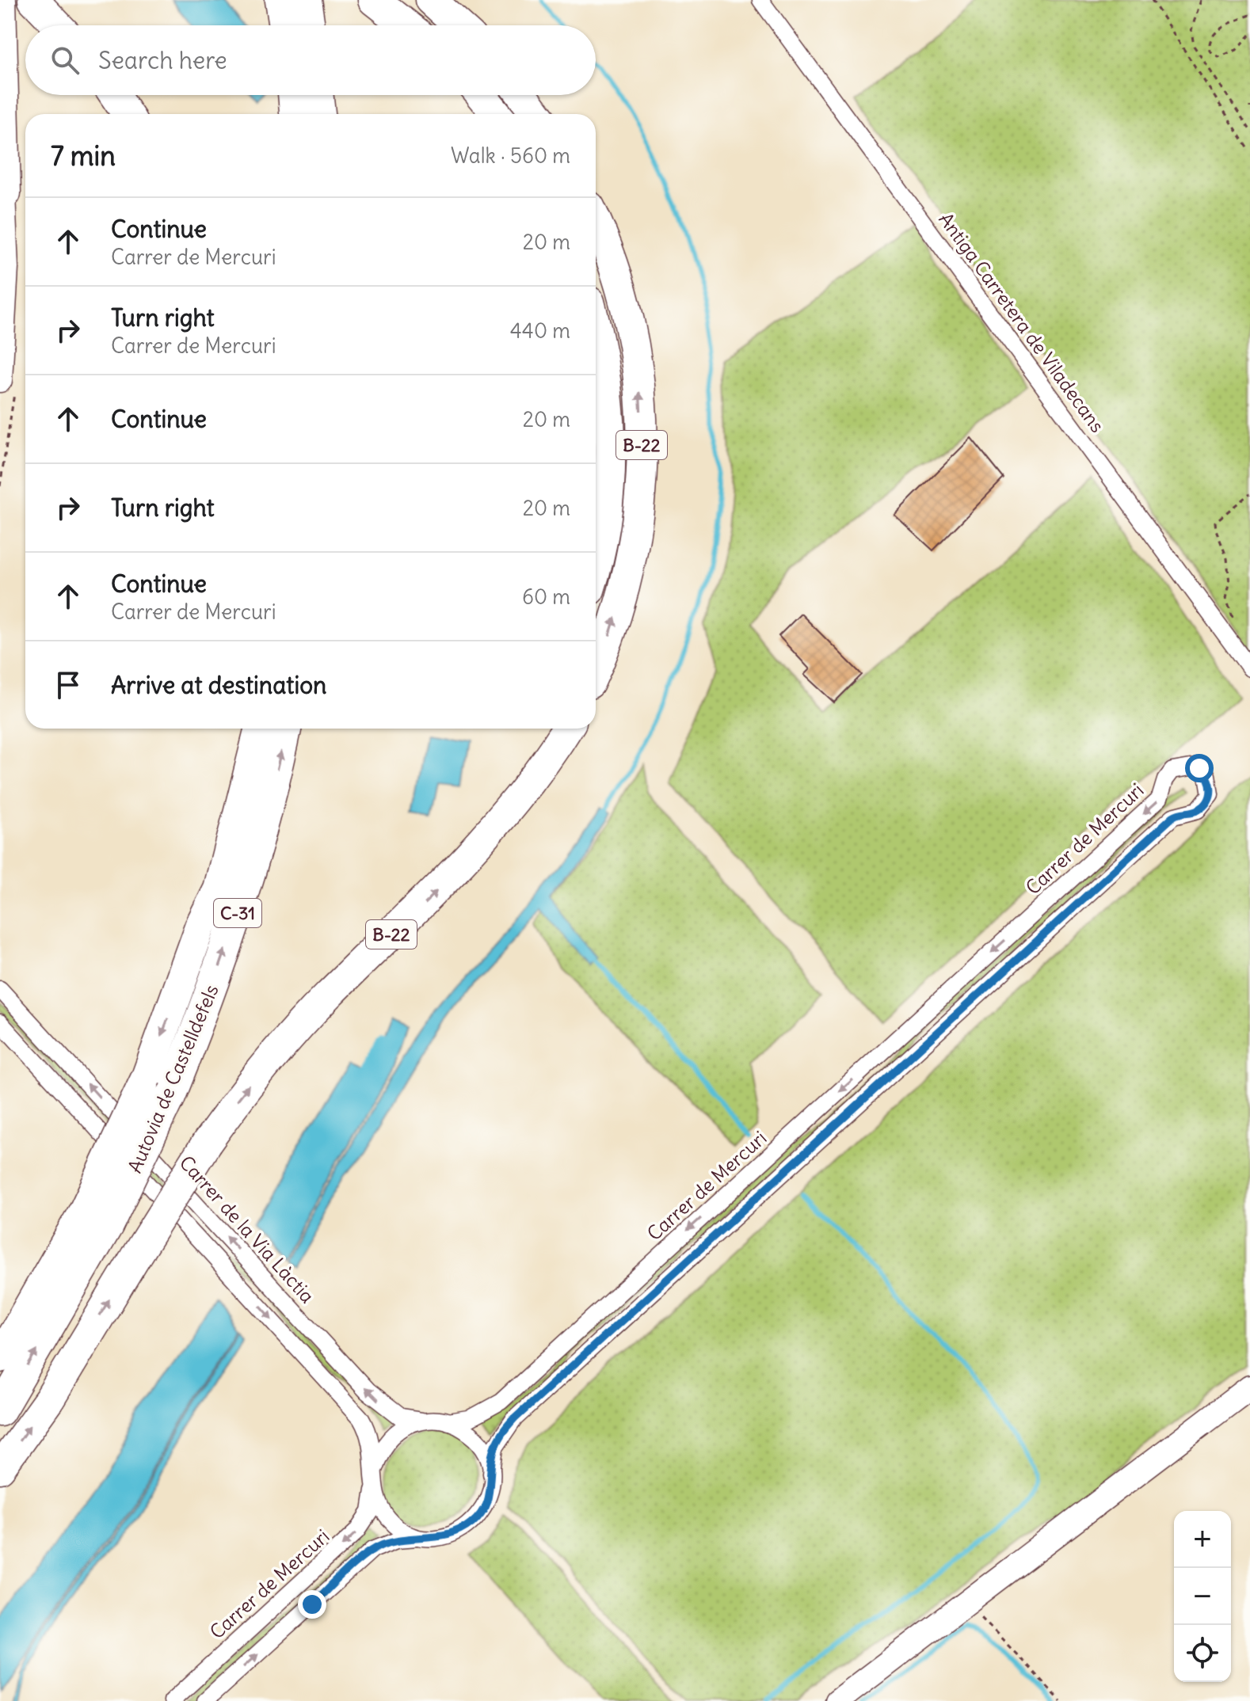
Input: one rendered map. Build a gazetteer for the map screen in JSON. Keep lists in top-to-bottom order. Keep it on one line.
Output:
{"streets":{"highway":["B-22","C-31","Autovia de Castelldefels"],"street":["Antiga Carretera de Viladecans","Carrer de Mercuri","Carrer de la Via Làctia"]},"crossings":[["Carrer de Mercuri","Carrer de la Via Làctia"],["C-31","Autovia de Castelldefels"]],"page":{"search":"Search here","heading":["7 min","Walk · 560 m"],"list":[["Continue","Carrer de Mercuri","20 m"],["Turn right","Carrer de Mercuri","440 m"],["Continue","20 m"],["Turn right","20 m"],["Continue","Carrer de Mercuri","60 m"],"Arrive at destination"],"map_buttons":["+","−"]}}
